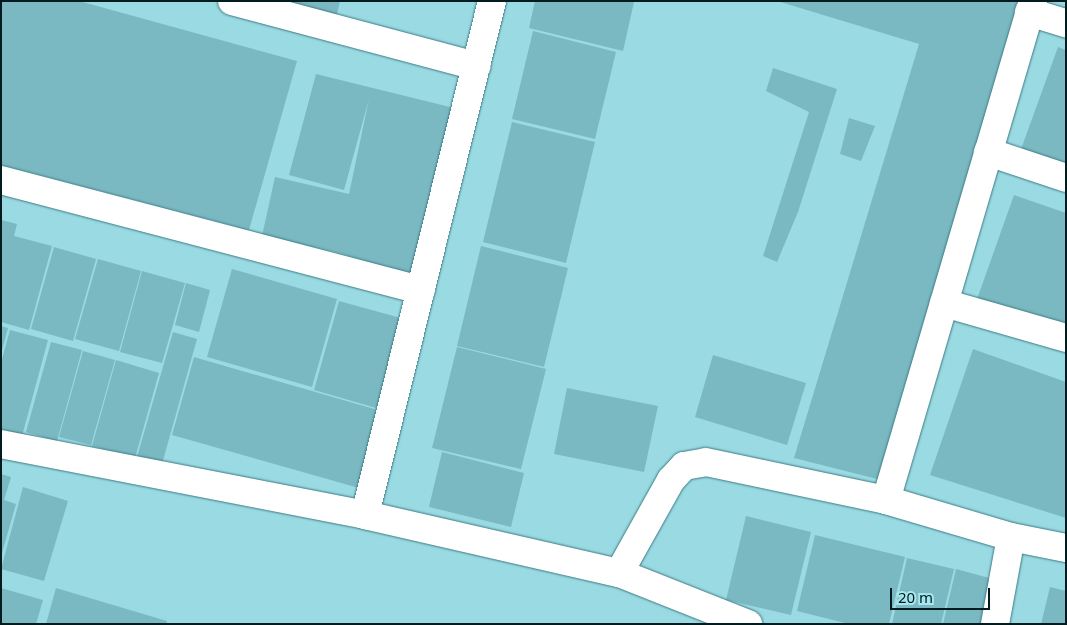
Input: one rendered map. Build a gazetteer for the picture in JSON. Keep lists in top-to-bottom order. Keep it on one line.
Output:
{"scale_bar":"20 m"}
